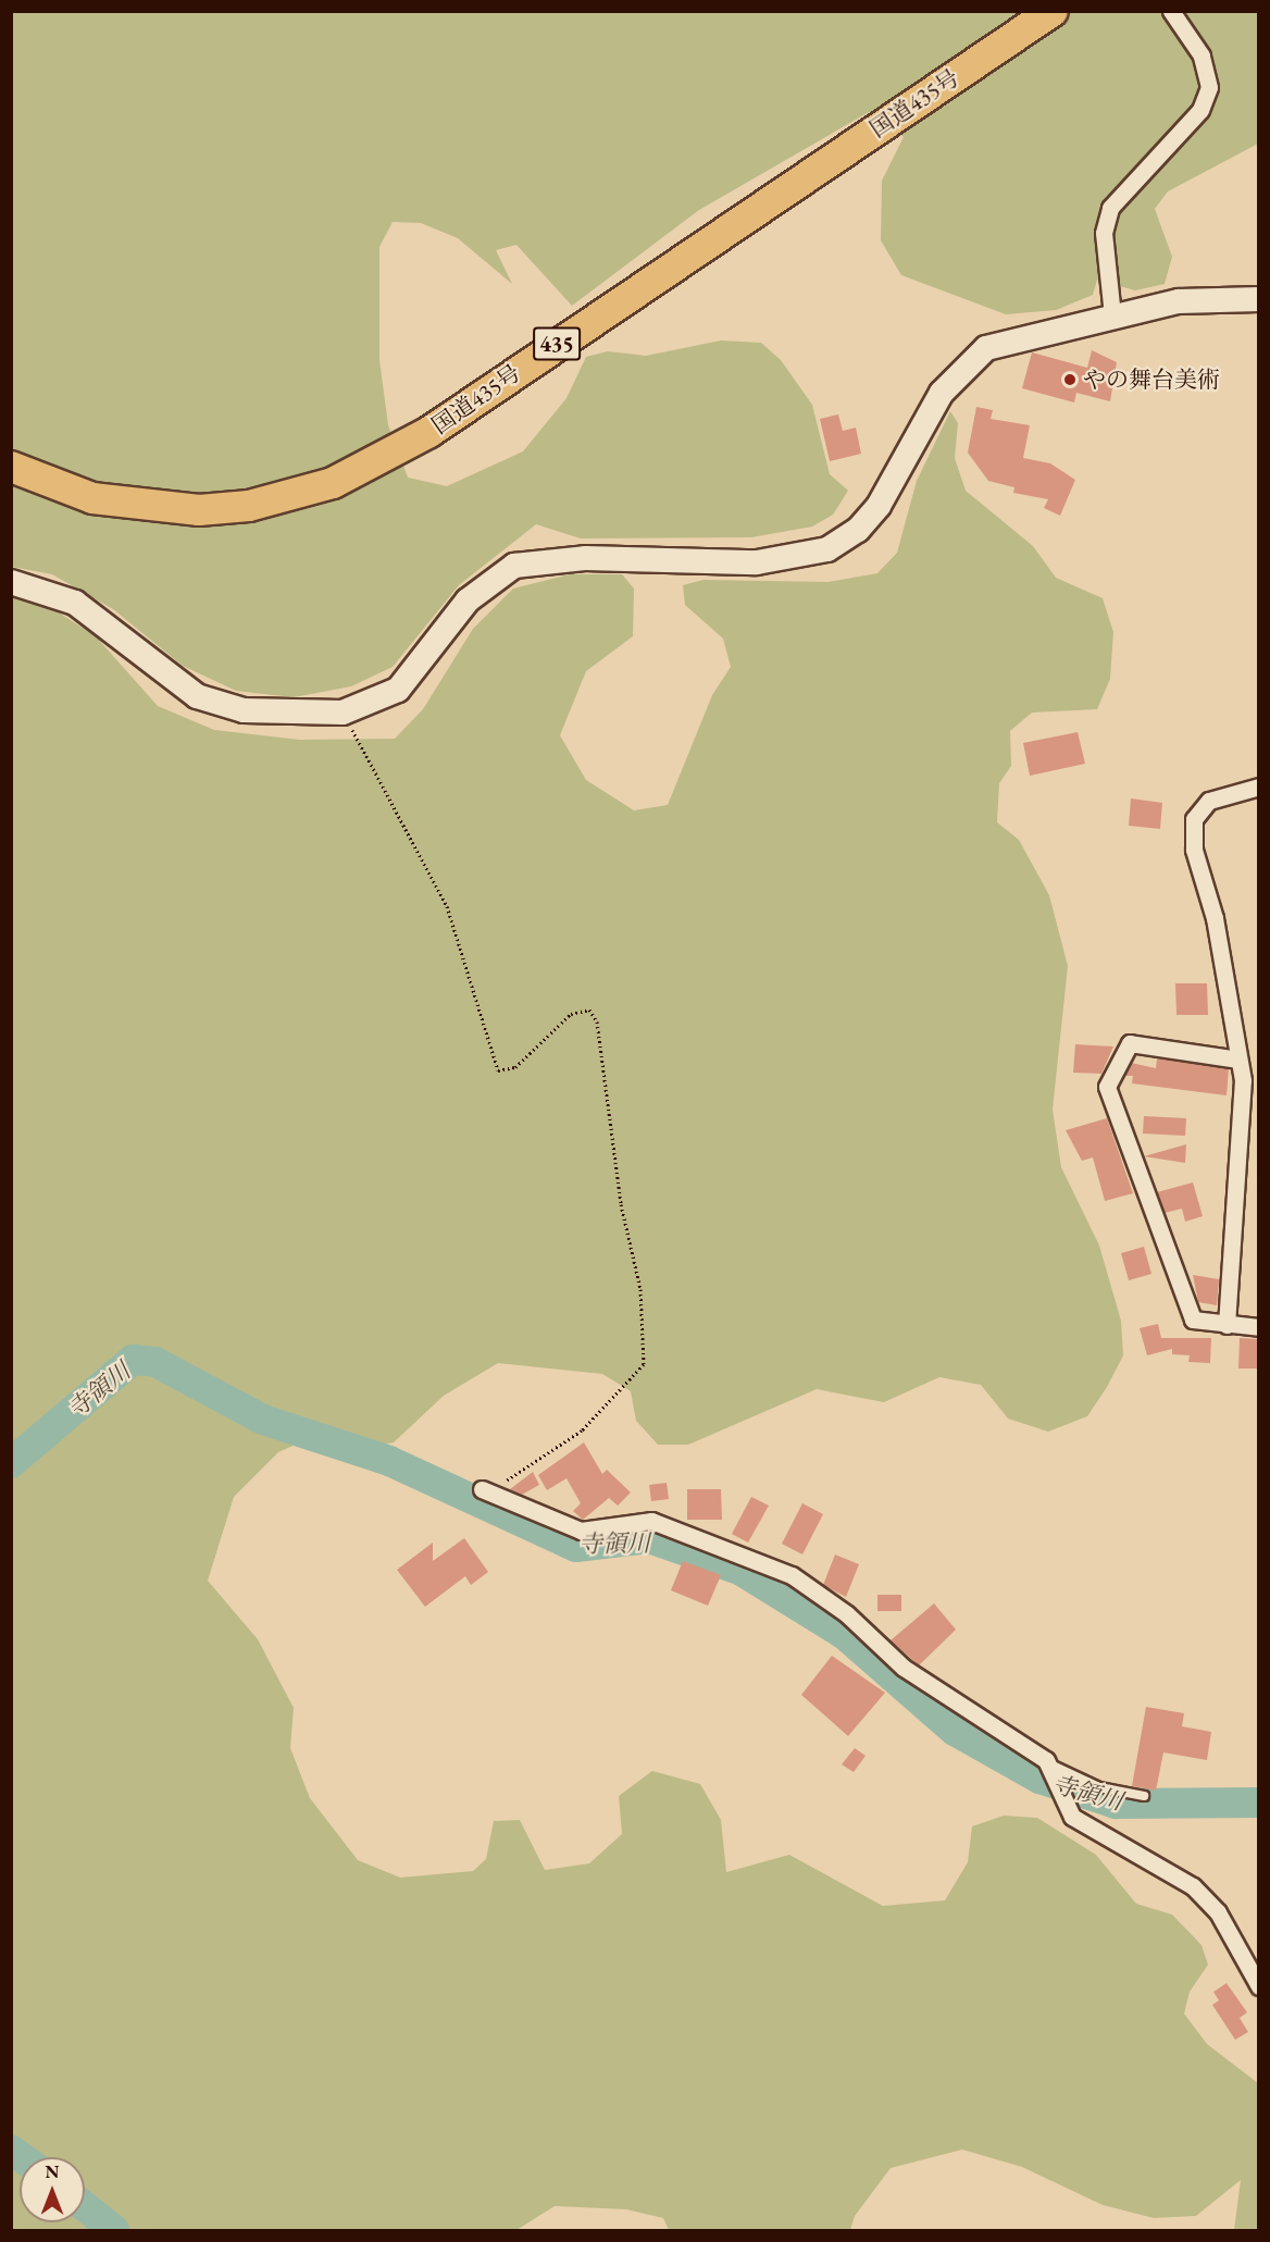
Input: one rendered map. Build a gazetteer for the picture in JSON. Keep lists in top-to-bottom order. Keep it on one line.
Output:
{"streets":{"highway":["国道435号","435"]},"water":["寺領川"],"places":["やの舞台美術"],"north":"top"}
